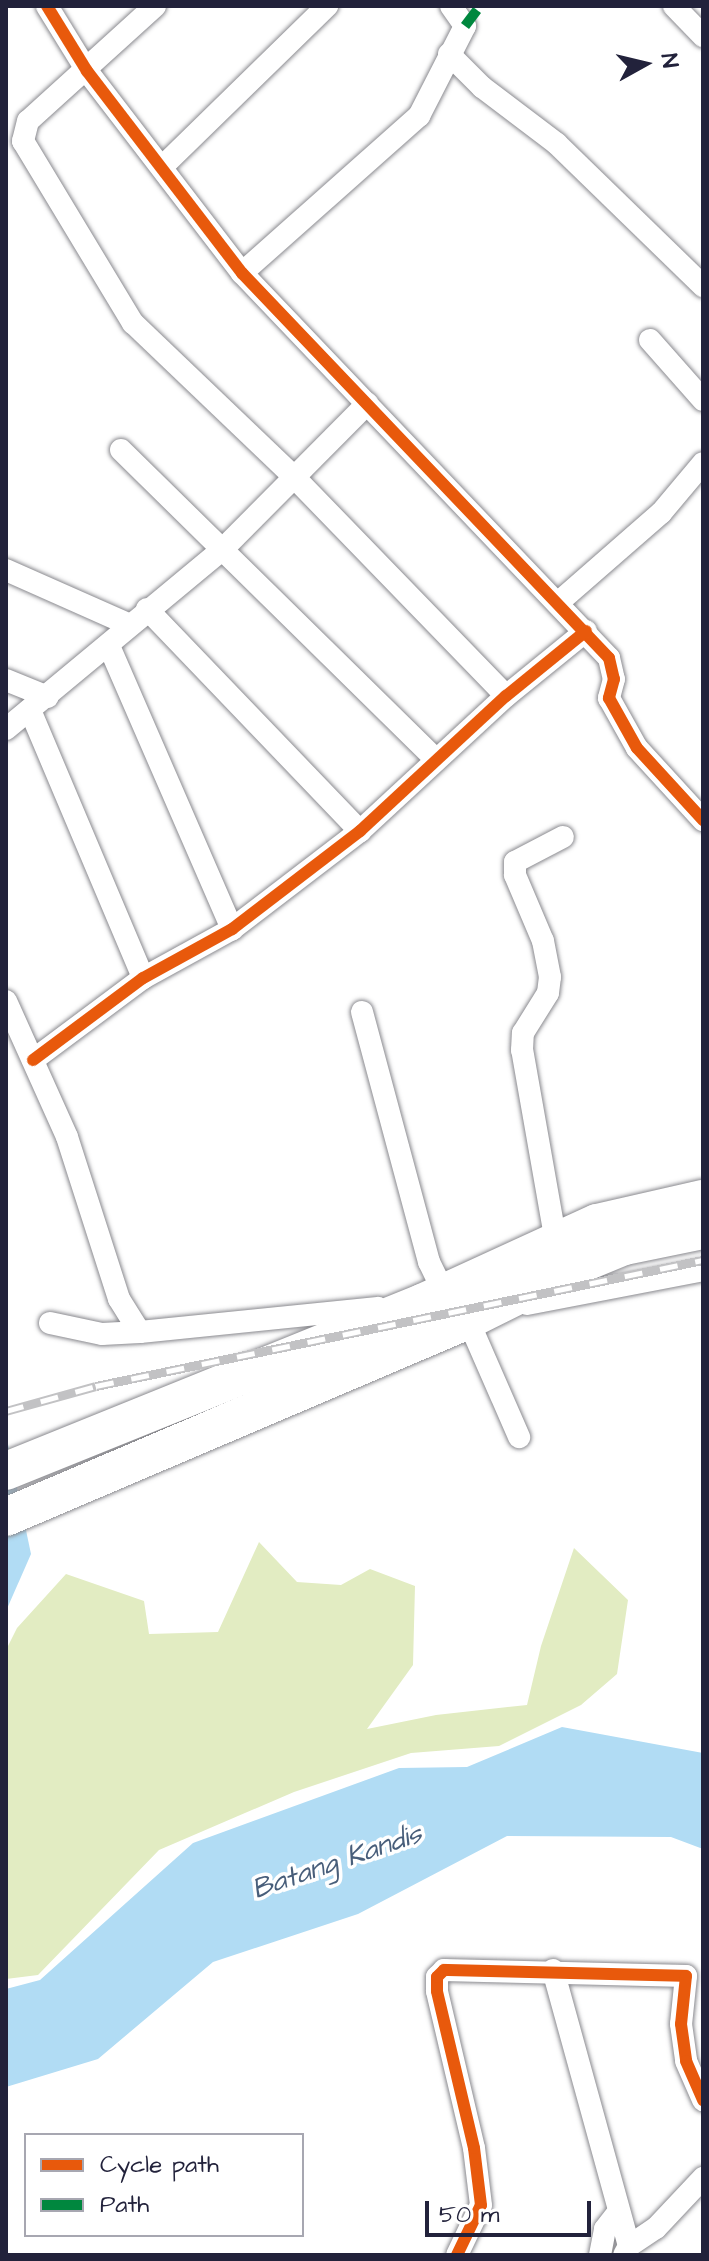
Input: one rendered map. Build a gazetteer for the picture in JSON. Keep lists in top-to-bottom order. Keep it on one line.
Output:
{"water":["Batang Kandis"],"legend":["Cycle path","Path"],"scale_bar":"50 m","north":"right"}
